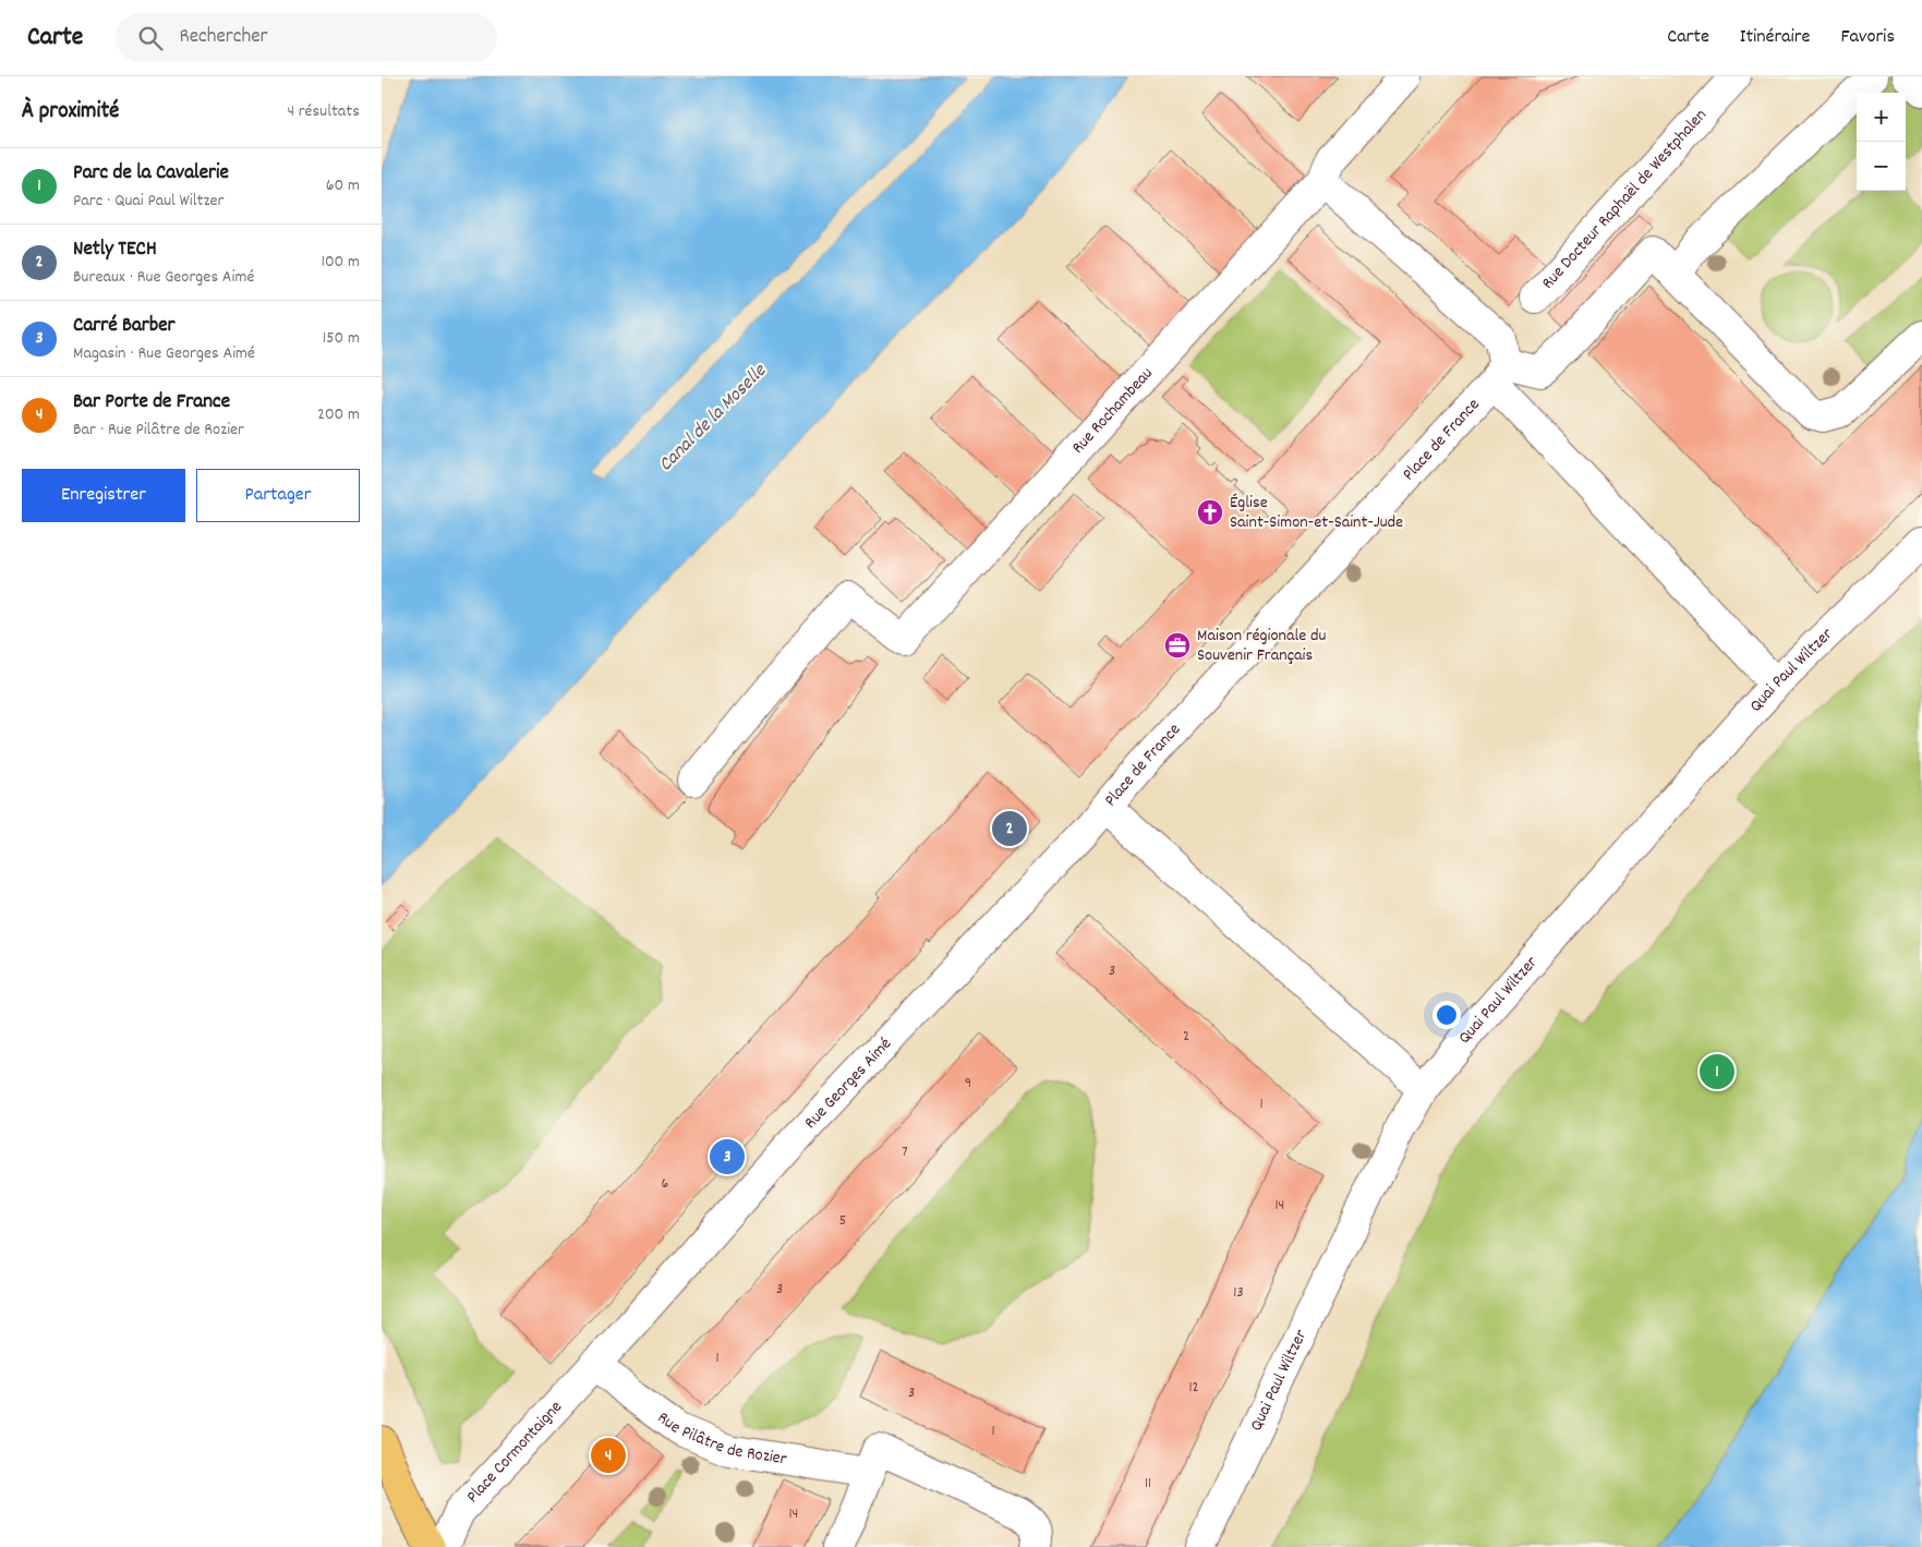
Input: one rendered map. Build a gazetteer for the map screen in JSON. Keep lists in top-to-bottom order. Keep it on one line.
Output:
{"streets":{"street":["Rue Docteur Raphaël de Westphalen","Rue Rochambeau","Place de France","Quai Paul Wiltzer","Rue Georges Aimé","Rue Pilâtre de Rozier","Place Cormontaigne"]},"crossings":[["Place de France","Quai Paul Wiltzer"],["Place de France","Rue Georges Aimé"],["Rue Georges Aimé","Rue Pilâtre de Rozier"],["Rue Georges Aimé","Place Cormontaigne"],["Rue Pilâtre de Rozier","Place Cormontaigne"]],"water":["Canal de la Moselle"],"places":{"church":["Église Saint-Simon-et-Saint-Jude"],"office":["Maison régionale du Souvenir Français"]},"house_numbers":["3","2","9","1","7","6","14","5","3","13","1","12","3","1","11","14"],"page":{"header":"Carte","search":"Rechercher","nav":["Carte","Itinéraire","Favoris"],"heading":["À proximité","4 résultats"],"map_buttons":["+","−"],"list":[{"mark":"1","name":"Parc de la Cavalerie","note":"Parc · Quai Paul Wiltzer","value":"60 m"},{"mark":"2","name":"Netly TECH","note":"Bureaux · Rue Georges Aimé","value":"100 m"},{"mark":"3","name":"Carré Barber","note":"Magasin · Rue Georges Aimé","value":"150 m"},{"mark":"4","name":"Bar Porte de France","note":"Bar · Rue Pilâtre de Rozier","value":"200 m"}],"buttons":["Enregistrer","Partager"],"pins":["2","1","3","4"]}}
